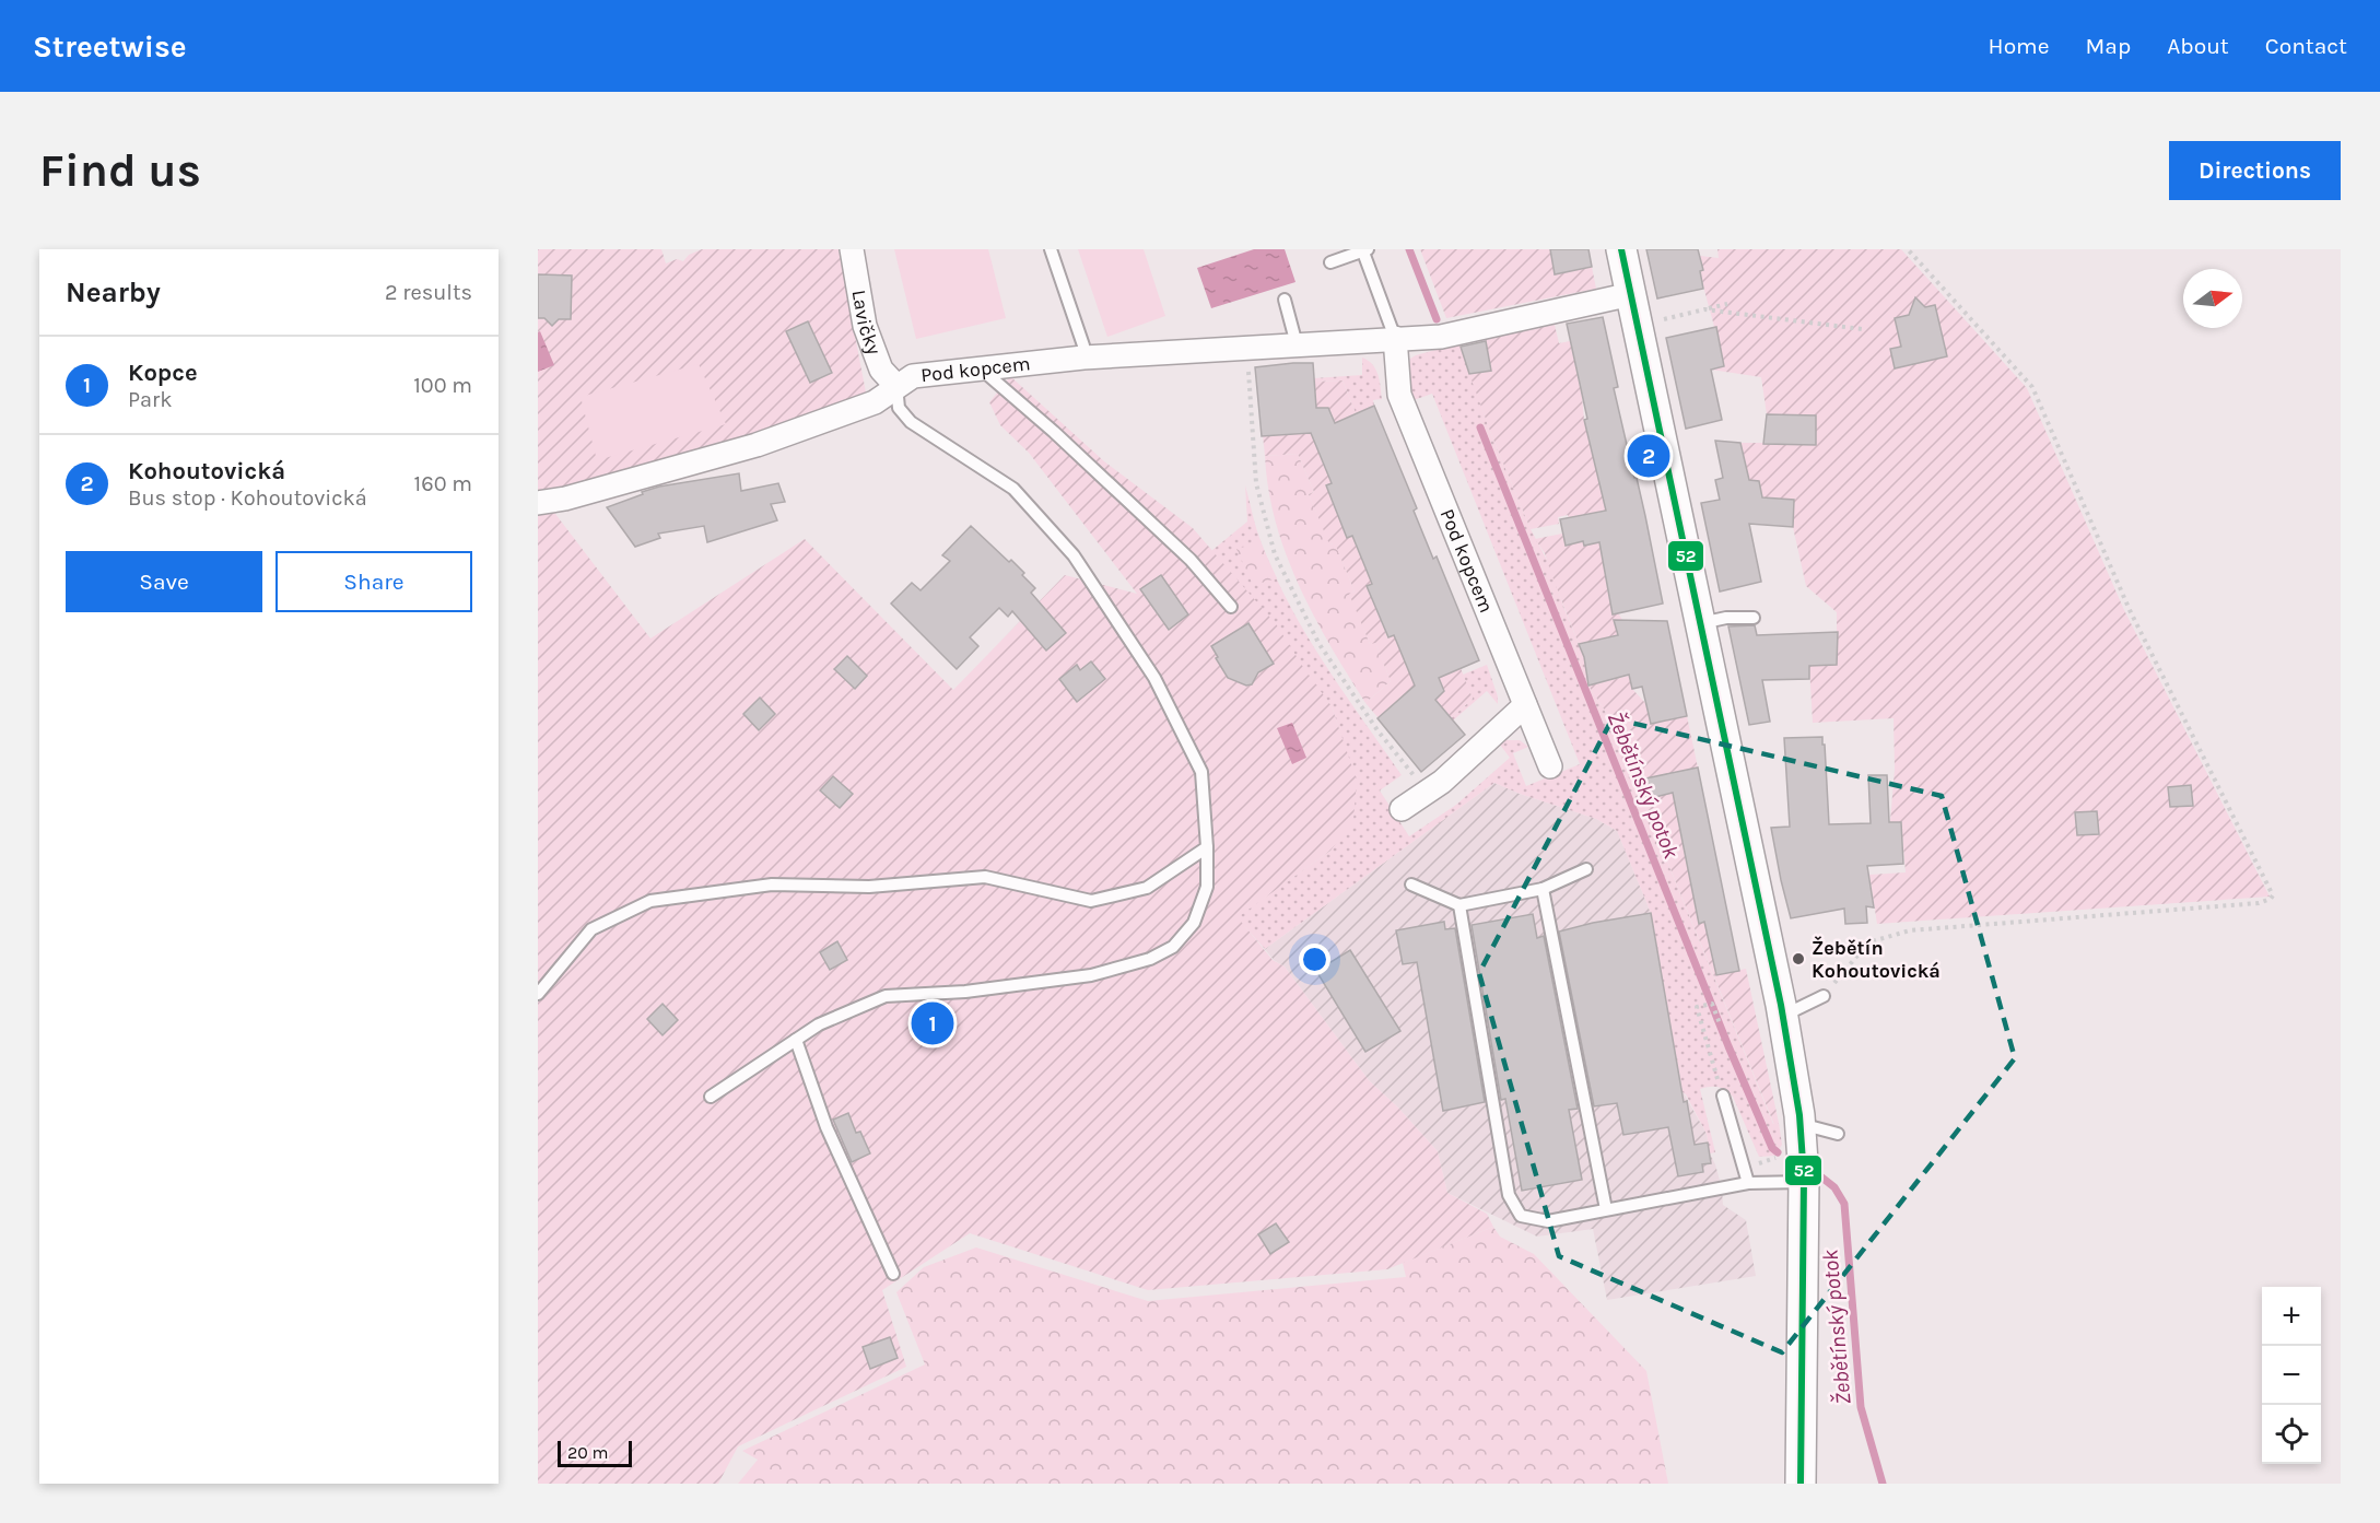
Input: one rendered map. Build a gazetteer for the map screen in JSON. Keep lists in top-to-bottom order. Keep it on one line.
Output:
{"streets":{"street":["Lavičky","Pod kopcem"]},"crossings":[["Lavičky","Pod kopcem"]],"water":["Žebětínský potok"],"places":["Žebětín Kohoutovická"],"lines":["transit line 52"],"scale_bar":"20 m","north":"right","page":{"header":"Streetwise","nav":["Home","Map","About","Contact"],"buttons":["Directions",["Save","Share"]],"title":"Find us","heading":["Nearby","2 results"],"list":[{"mark":"1","name":"Kopce","note":"Park","value":"100 m"},{"mark":"2","name":"Kohoutovická","note":"Bus stop · Kohoutovická","value":"160 m"}],"pins":["2","1"],"map_buttons":["+","−"],"scale":"20 m"}}
